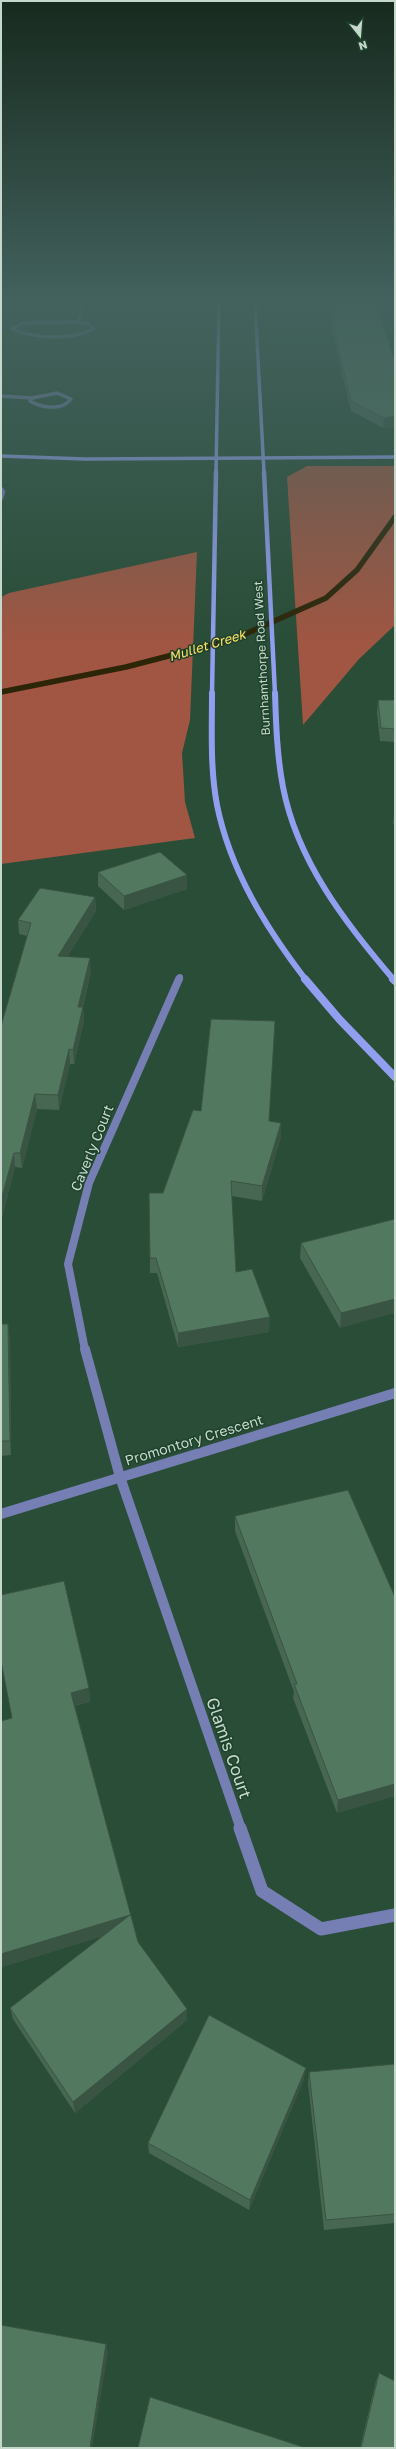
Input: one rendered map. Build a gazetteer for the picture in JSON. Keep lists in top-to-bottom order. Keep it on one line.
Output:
{"streets":{"main road":["Burnhamthorpe Road West"],"street":["Caverly Court","Promontory Crescent","Glamis Court"]},"crossings":[["Caverly Court","Promontory Crescent"],["Caverly Court","Glamis Court"],["Promontory Crescent","Glamis Court"]],"water":["Mullet Creek"],"north":"bottom"}
